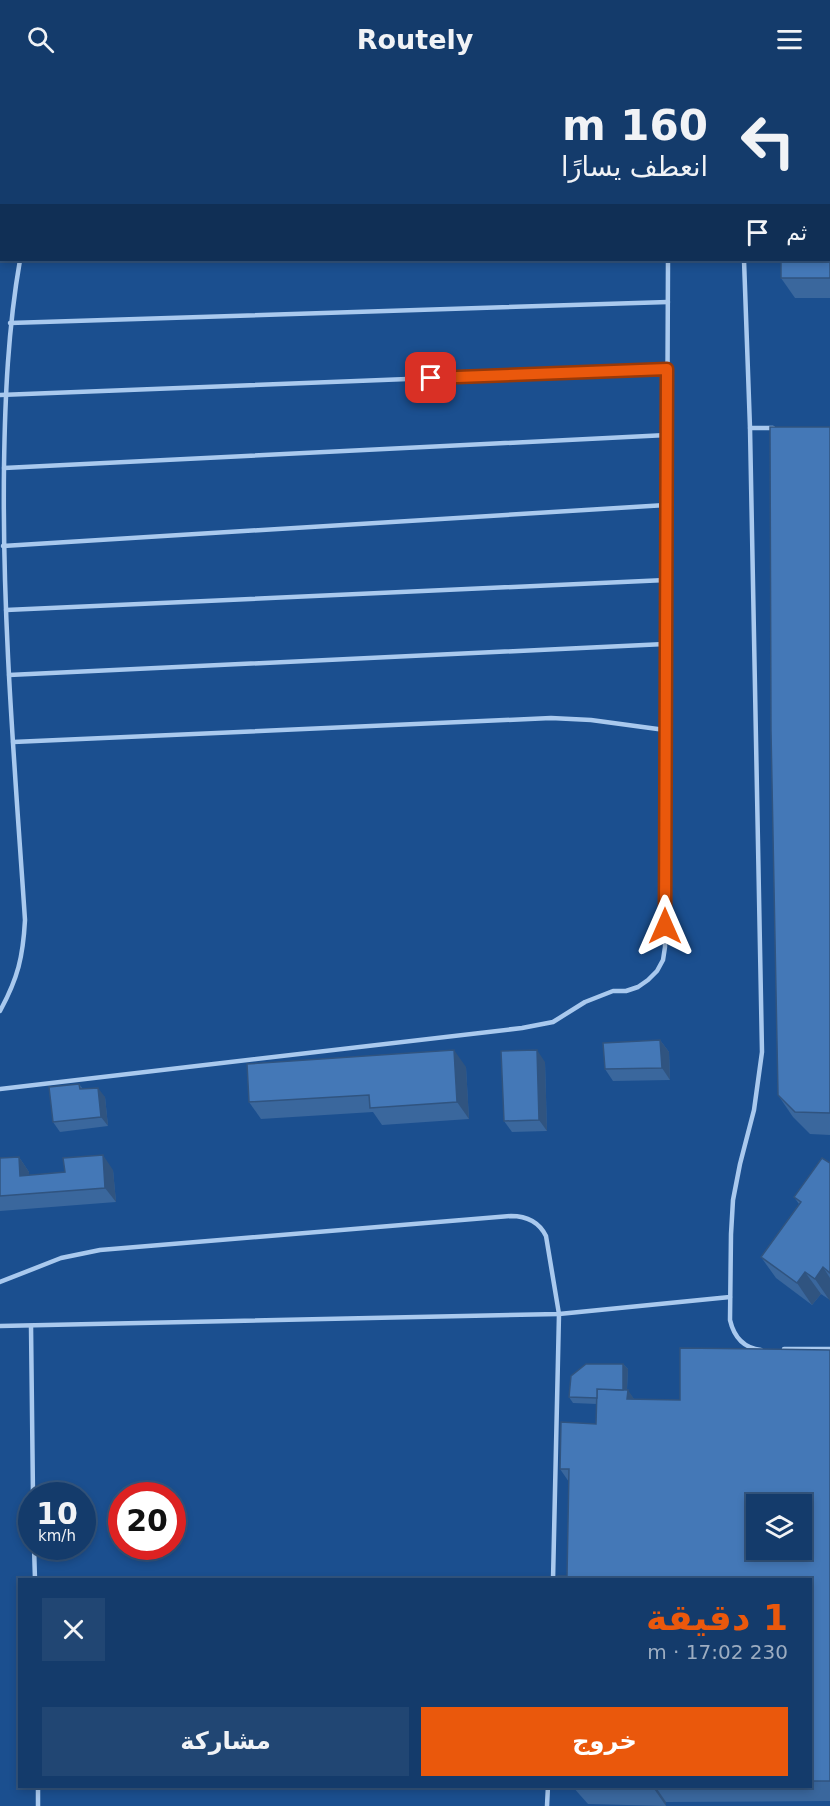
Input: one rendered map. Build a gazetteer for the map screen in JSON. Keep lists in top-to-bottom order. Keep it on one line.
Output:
{"page":{"header":"Routely","turn":["160 m","انعطف يسارًا"],"then":"ثم","speed":"10 km/h","limit":"20","heading":["1 دقيقة","230 m · 17:02"],"buttons":["خروج","مشاركة"]}}
